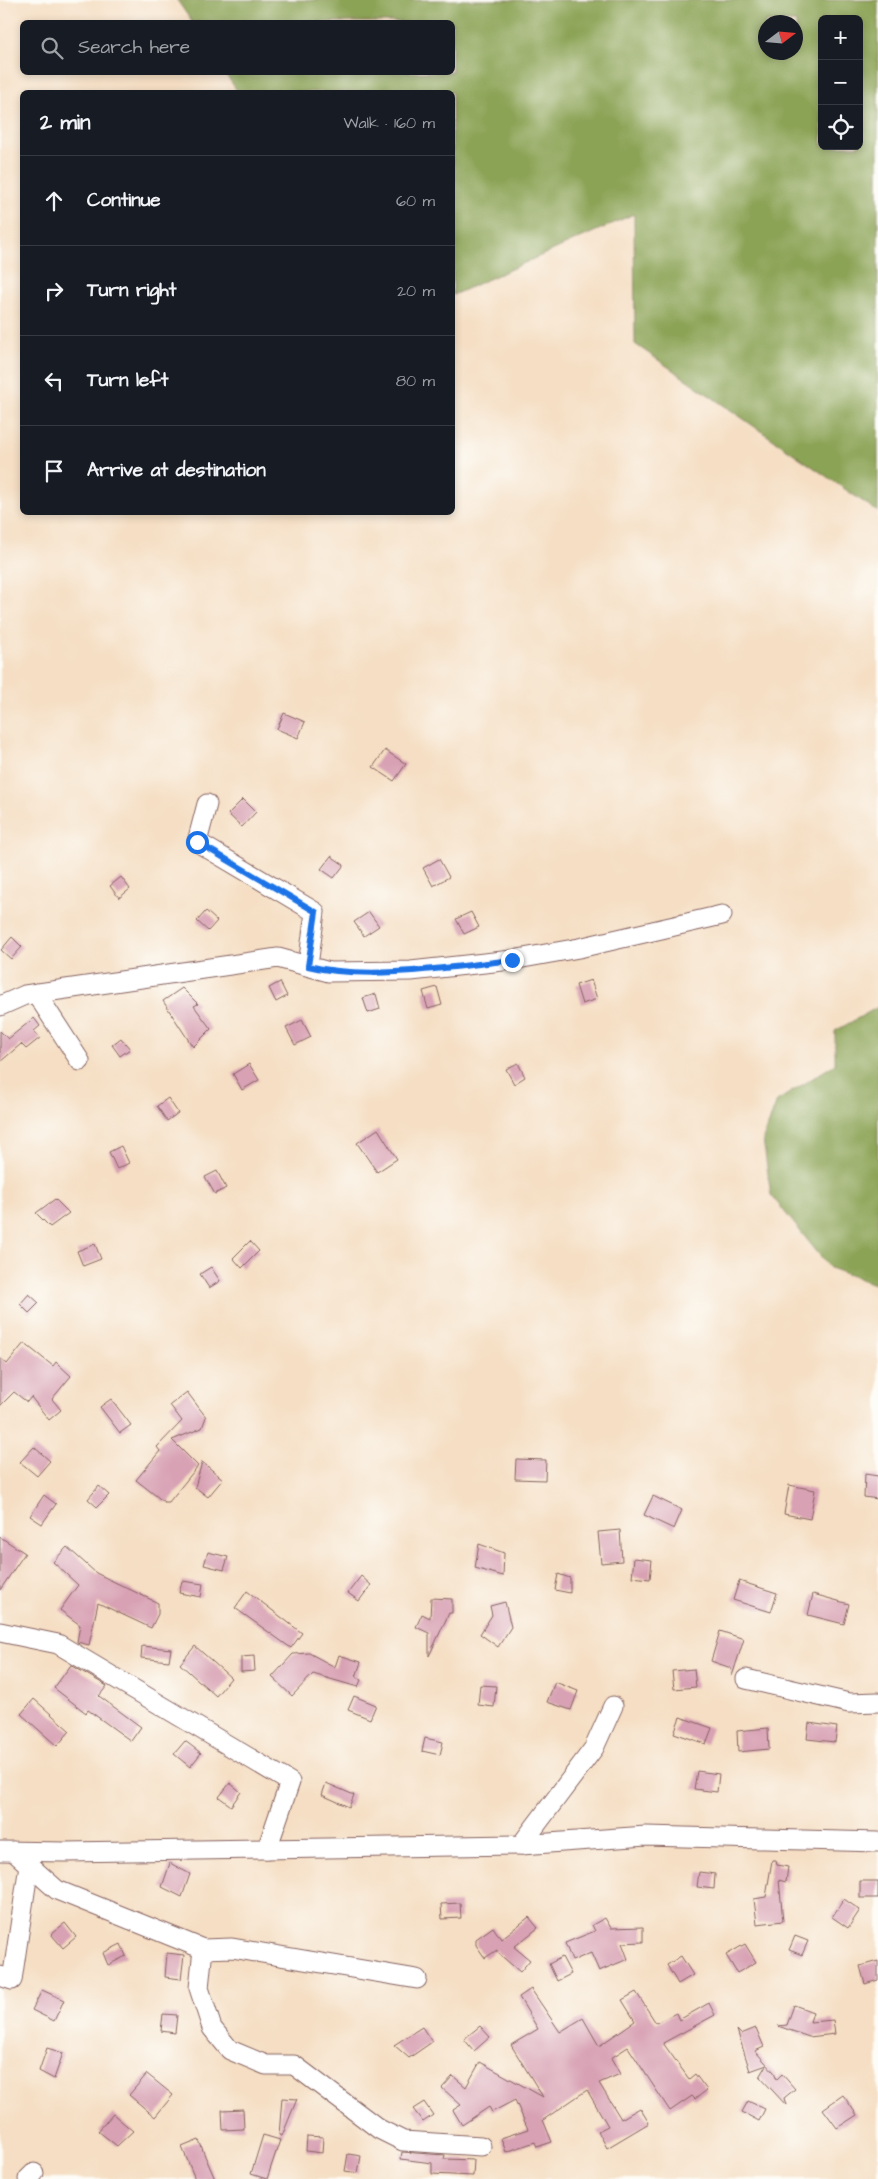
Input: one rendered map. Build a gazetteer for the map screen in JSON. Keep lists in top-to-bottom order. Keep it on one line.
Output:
{"north":"right","page":{"map_buttons":["+","−"],"search":"Search here","heading":["2 min","Walk · 160 m"],"list":[["Continue","60 m"],["Turn right","20 m"],["Turn left","80 m"],"Arrive at destination"]}}
